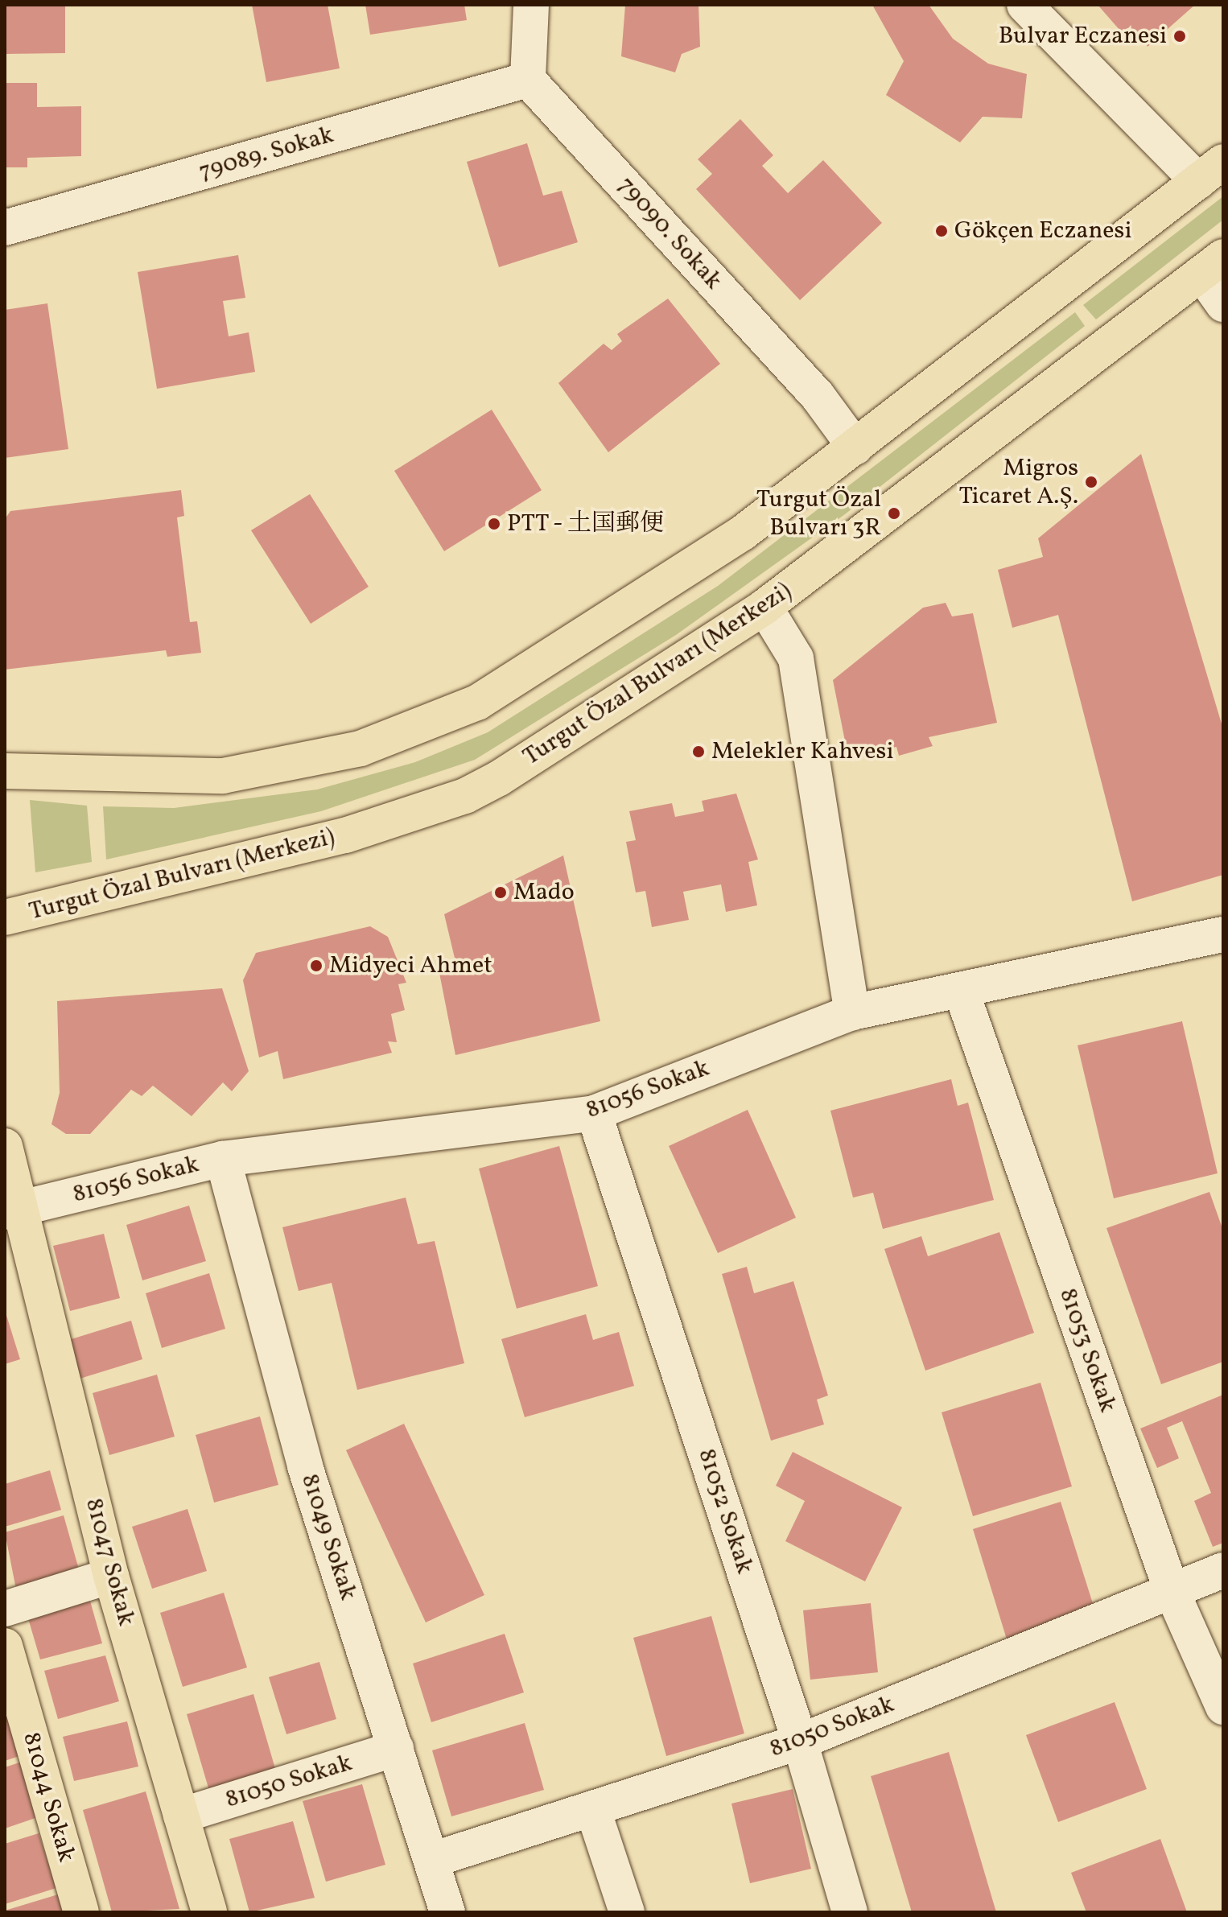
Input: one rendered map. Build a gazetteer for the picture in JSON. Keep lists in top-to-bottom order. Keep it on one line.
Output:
{"streets":{"main road":["Turgut Özal Bulvarı (Merkezi)","81047 Sokak","81044 Sokak"],"street":["79089. Sokak","79090. Sokak","81056 Sokak","81053 Sokak","81052 Sokak","81049 Sokak","81050 Sokak"]},"crossings":[["79089. Sokak","79090. Sokak"],["81056 Sokak","81053 Sokak"],["81056 Sokak","81052 Sokak"],["81056 Sokak","81049 Sokak"],["81056 Sokak","81047 Sokak"],["81053 Sokak","81050 Sokak"],["81052 Sokak","81050 Sokak"],["81049 Sokak","81050 Sokak"],["81047 Sokak","81050 Sokak"]],"places":["Bulvar Eczanesi","Gökçen Eczanesi","Migros Ticaret A.Ş.","Turgut Özal Bulvarı 3R","PTT - 土国郵便","Melekler Kahvesi","Mado","Midyeci Ahmet"]}
